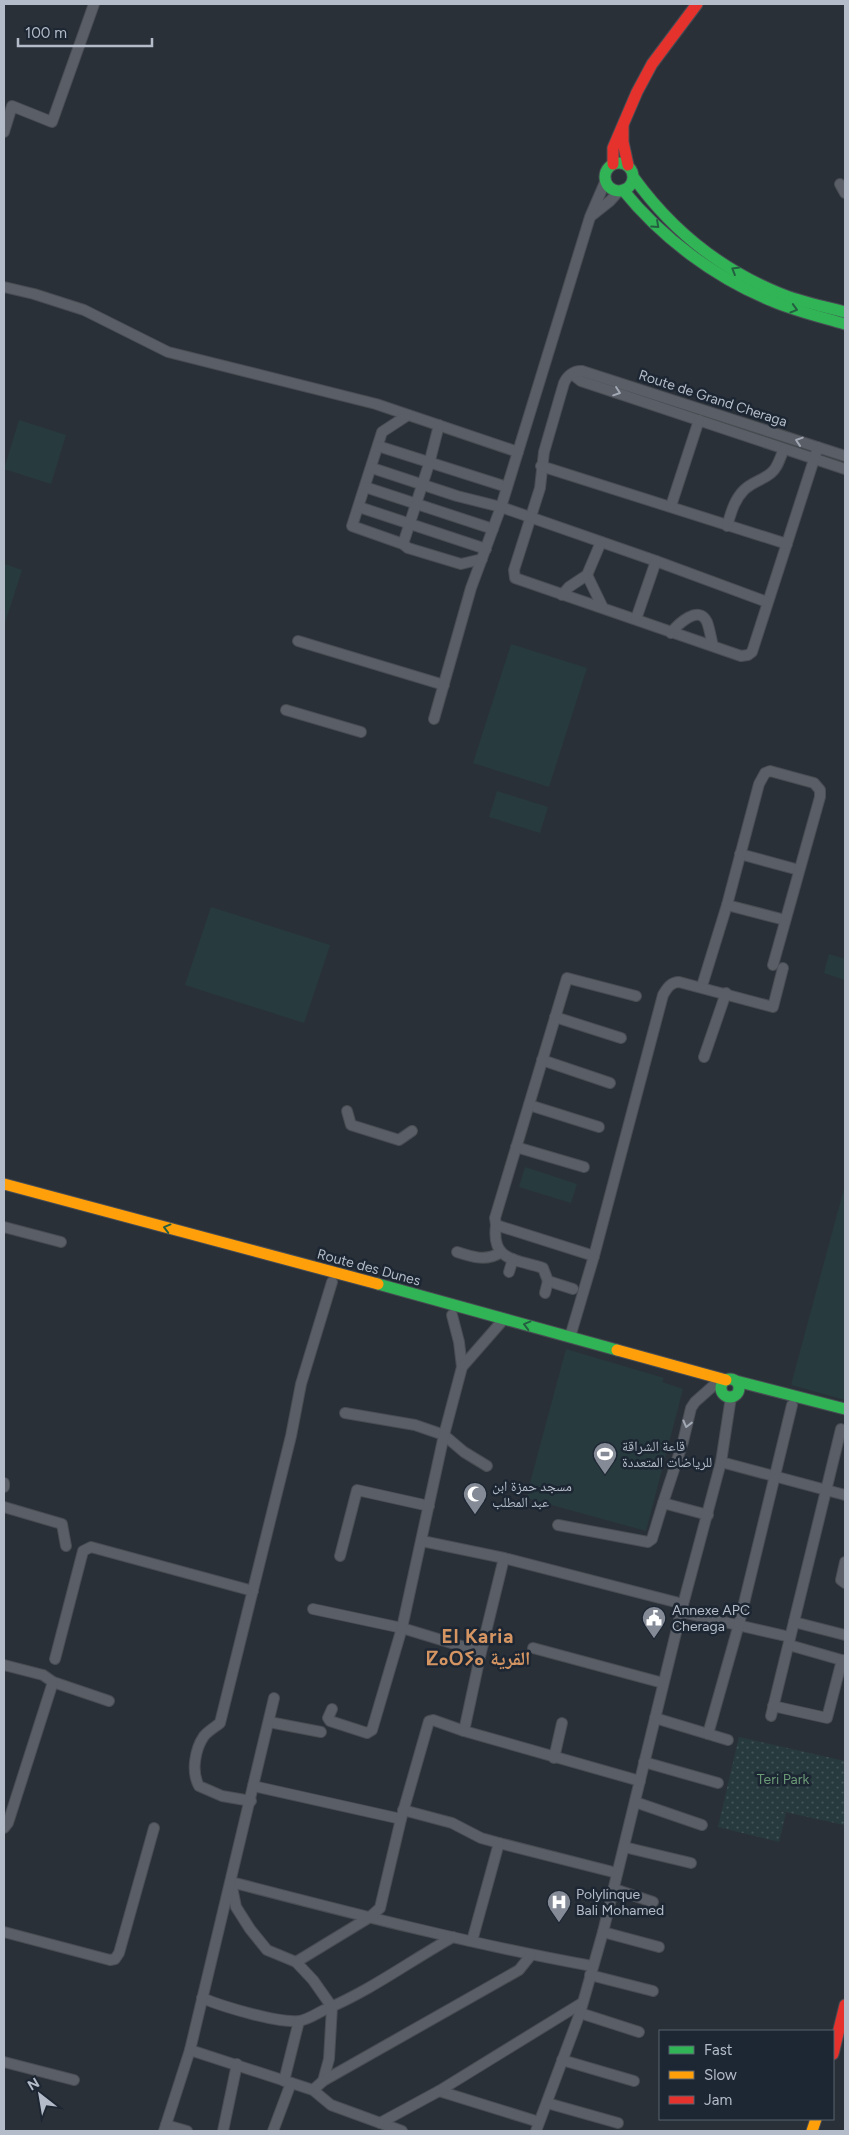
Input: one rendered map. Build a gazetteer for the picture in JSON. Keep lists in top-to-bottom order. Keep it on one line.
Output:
{"streets":{"main road":["Route des Dunes"],"street":["Route de Grand Cheraga"]},"districts":["El Karia ⵇⴰⵔⵢⴰ القرية"],"parks":["Teri Park"],"places":{"sports":["قاعة الشراقة للرياضات المتعددة"],"mosque":["مسجد حمزة ابن عبد المطلب"],"public building":["Annexe APC Cheraga"],"hospital":["Polylinque Bali Mohamed"]},"legend":["Fast","Slow","Jam"],"scale_bar":"100 m","north":"top left"}
